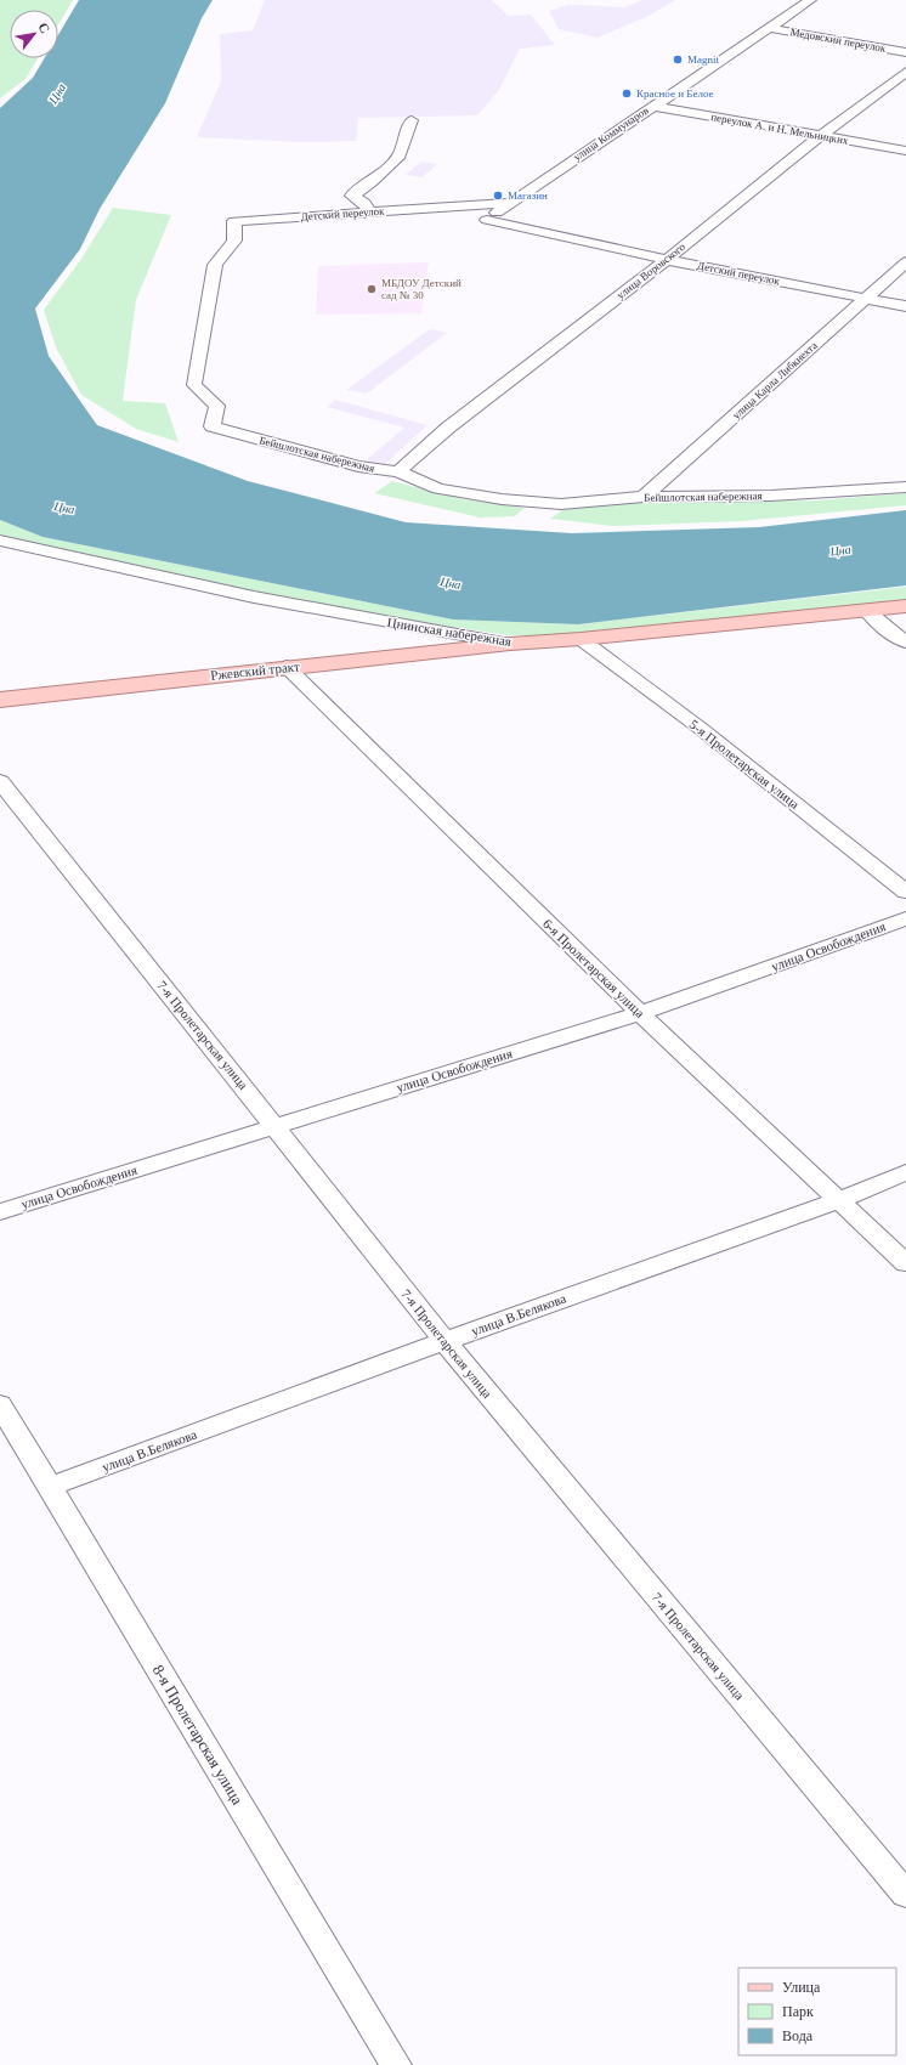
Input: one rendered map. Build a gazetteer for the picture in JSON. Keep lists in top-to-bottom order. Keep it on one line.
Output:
{"streets":{"main road":["Цнинская набережная","Ржевский тракт"],"street":["Медовский переулок","переулок А. и Н. Мельницких","улица Коммунаров","Детский переулок","улица Воровского","улица Карла Либкнехта","Бейшлотская набережная","5-я Пролетарская улица","улица Освобождения","6-я Пролетарская улица","7-я Пролетарская улица","улица В.Белякова","8-я Пролетарская улица"]},"crossings":[["Медовский переулок","улица Коммунаров"],["переулок А. и Н. Мельницких","улица Коммунаров"],["переулок А. и Н. Мельницких","улица Воровского"],["улица Коммунаров","Детский переулок"],["Детский переулок","улица Воровского"],["Детский переулок","улица Карла Либкнехта"],["Детский переулок","Бейшлотская набережная"],["улица Воровского","Бейшлотская набережная"],["улица Карла Либкнехта","Бейшлотская набережная"],["Цнинская набережная","Ржевский тракт"],["Цнинская набережная","5-я Пролетарская улица"],["Ржевский тракт","6-я Пролетарская улица"],["улица Освобождения","6-я Пролетарская улица"],["улица Освобождения","7-я Пролетарская улица"],["6-я Пролетарская улица","улица В.Белякова"],["7-я Пролетарская улица","улица В.Белякова"],["улица В.Белякова","8-я Пролетарская улица"]],"water":["Цна"],"places":["Magnit","Красное и Белое","Магазин","МБДОУ Детский сад № 30"],"legend":["Улица","Парк","Вода"],"north":"top right"}
